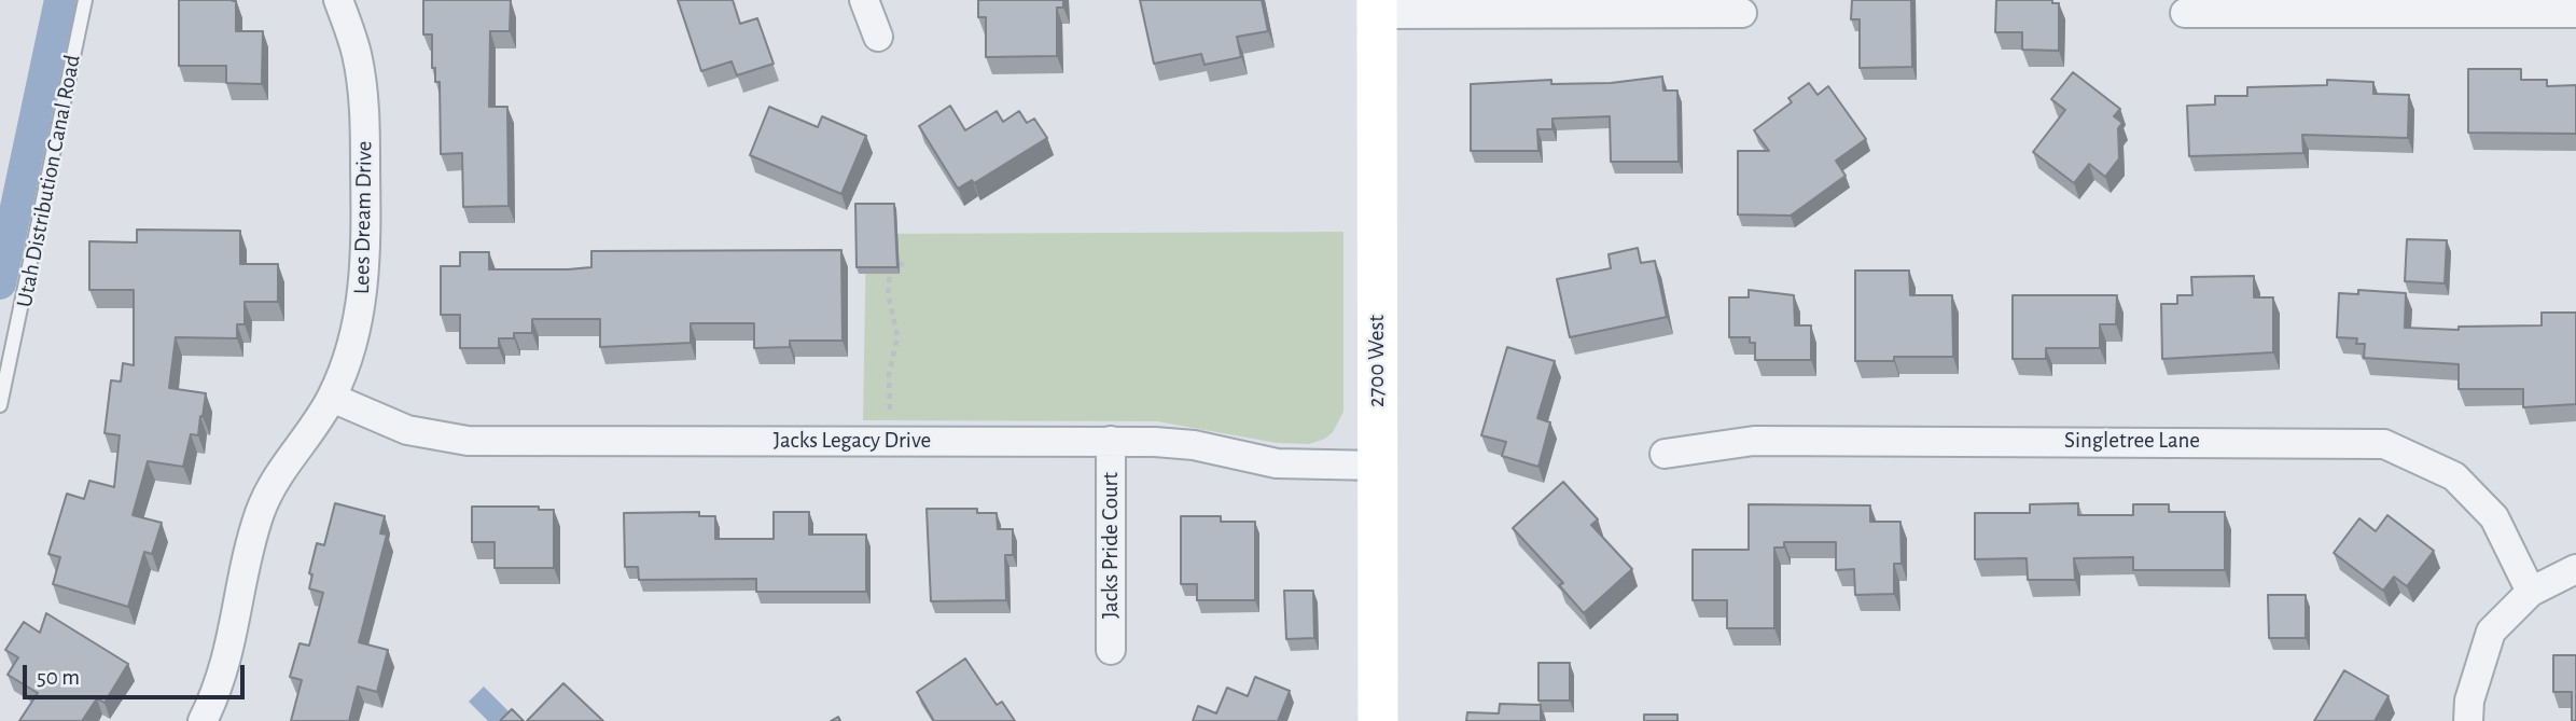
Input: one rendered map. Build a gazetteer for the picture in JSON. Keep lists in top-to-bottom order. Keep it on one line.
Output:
{"streets":{"main road":["2700 West"],"street":["Lees Dream Drive","Jacks Legacy Drive","Singletree Lane","Jacks Pride Court"],"lane":["Utah Distribution Canal Road"]},"crossings":[["Lees Dream Drive","Jacks Legacy Drive"],["2700 West","Jacks Legacy Drive"],["Jacks Legacy Drive","Jacks Pride Court"]],"scale_bar":"50 m"}
